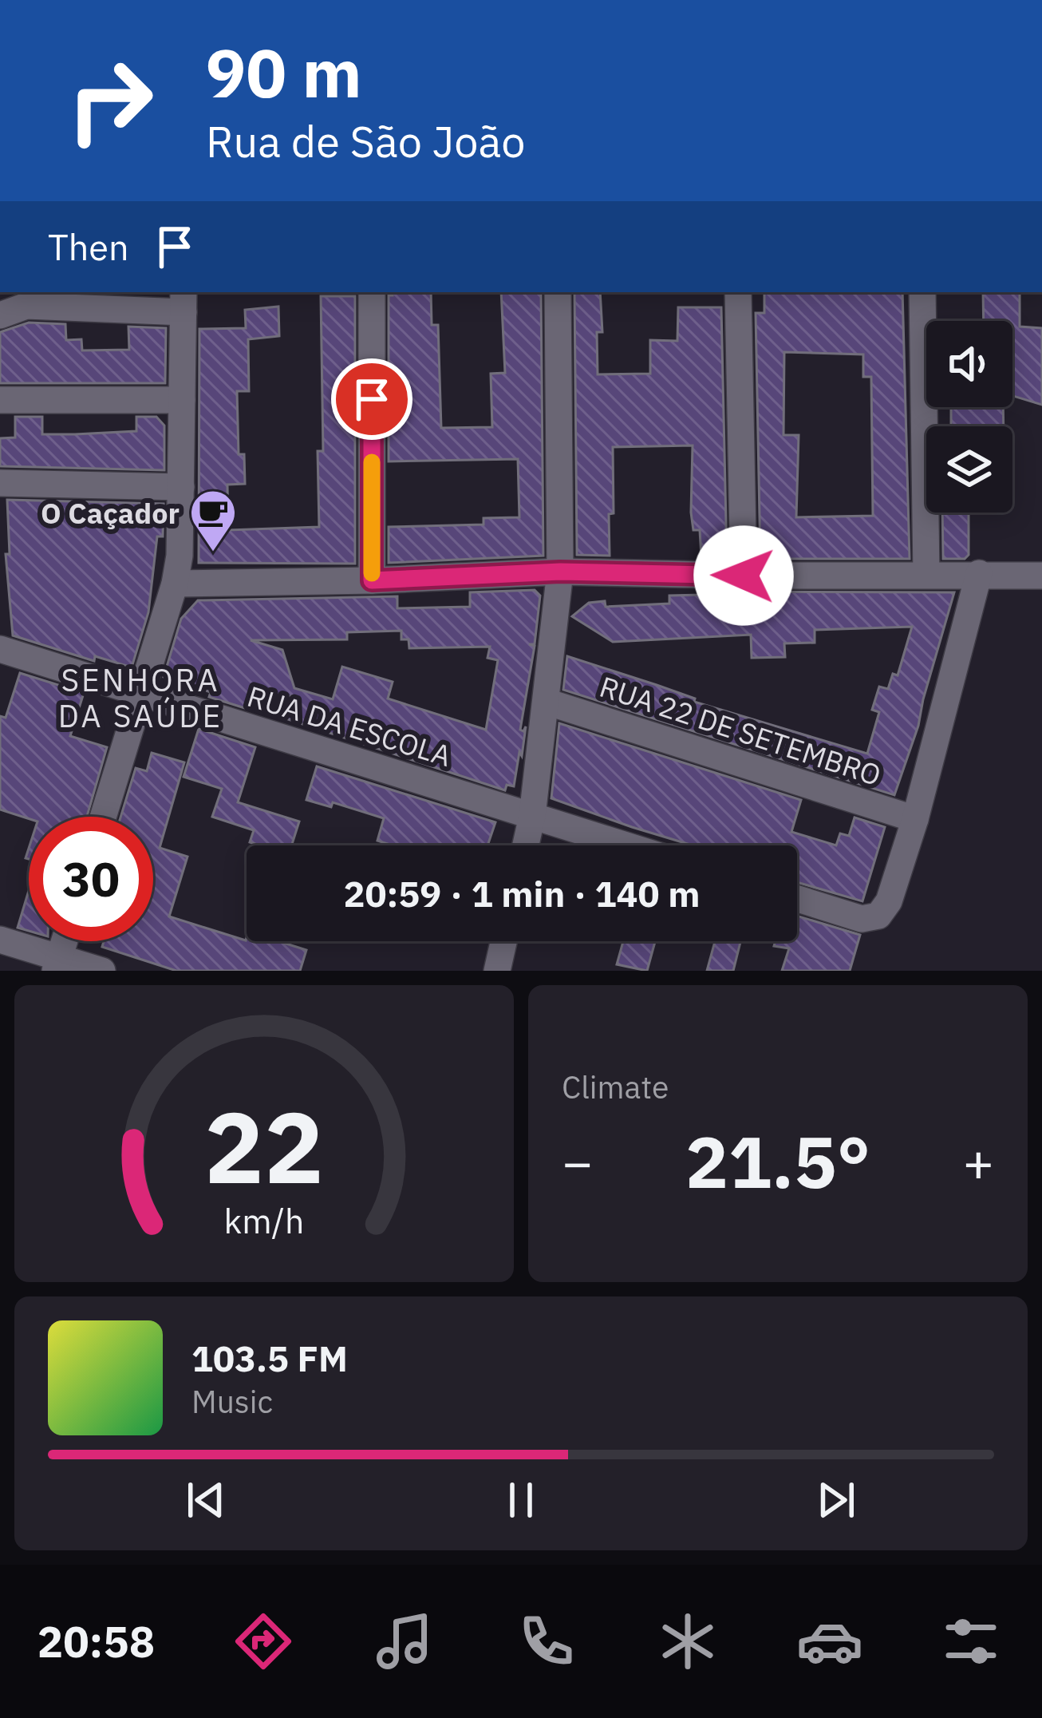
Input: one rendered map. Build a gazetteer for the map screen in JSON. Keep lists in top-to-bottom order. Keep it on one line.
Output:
{"streets":{"street":["RUA DA ESCOLA","RUA 22 DE SETEMBRO"]},"districts":["SENHORA DA SAÚDE"],"places":{"cafe":["O Caçador"]},"page":{"turn":["90 m","Rua de São João"],"then":"Then","limit":"30","trip":"20:59 · 1 min · 140 m","tile":"Climate","heat":["−","21.5°","+"],"song":["103.5 FM","Music"],"tabs":"20:58","gauge":["22","km/h"]}}
